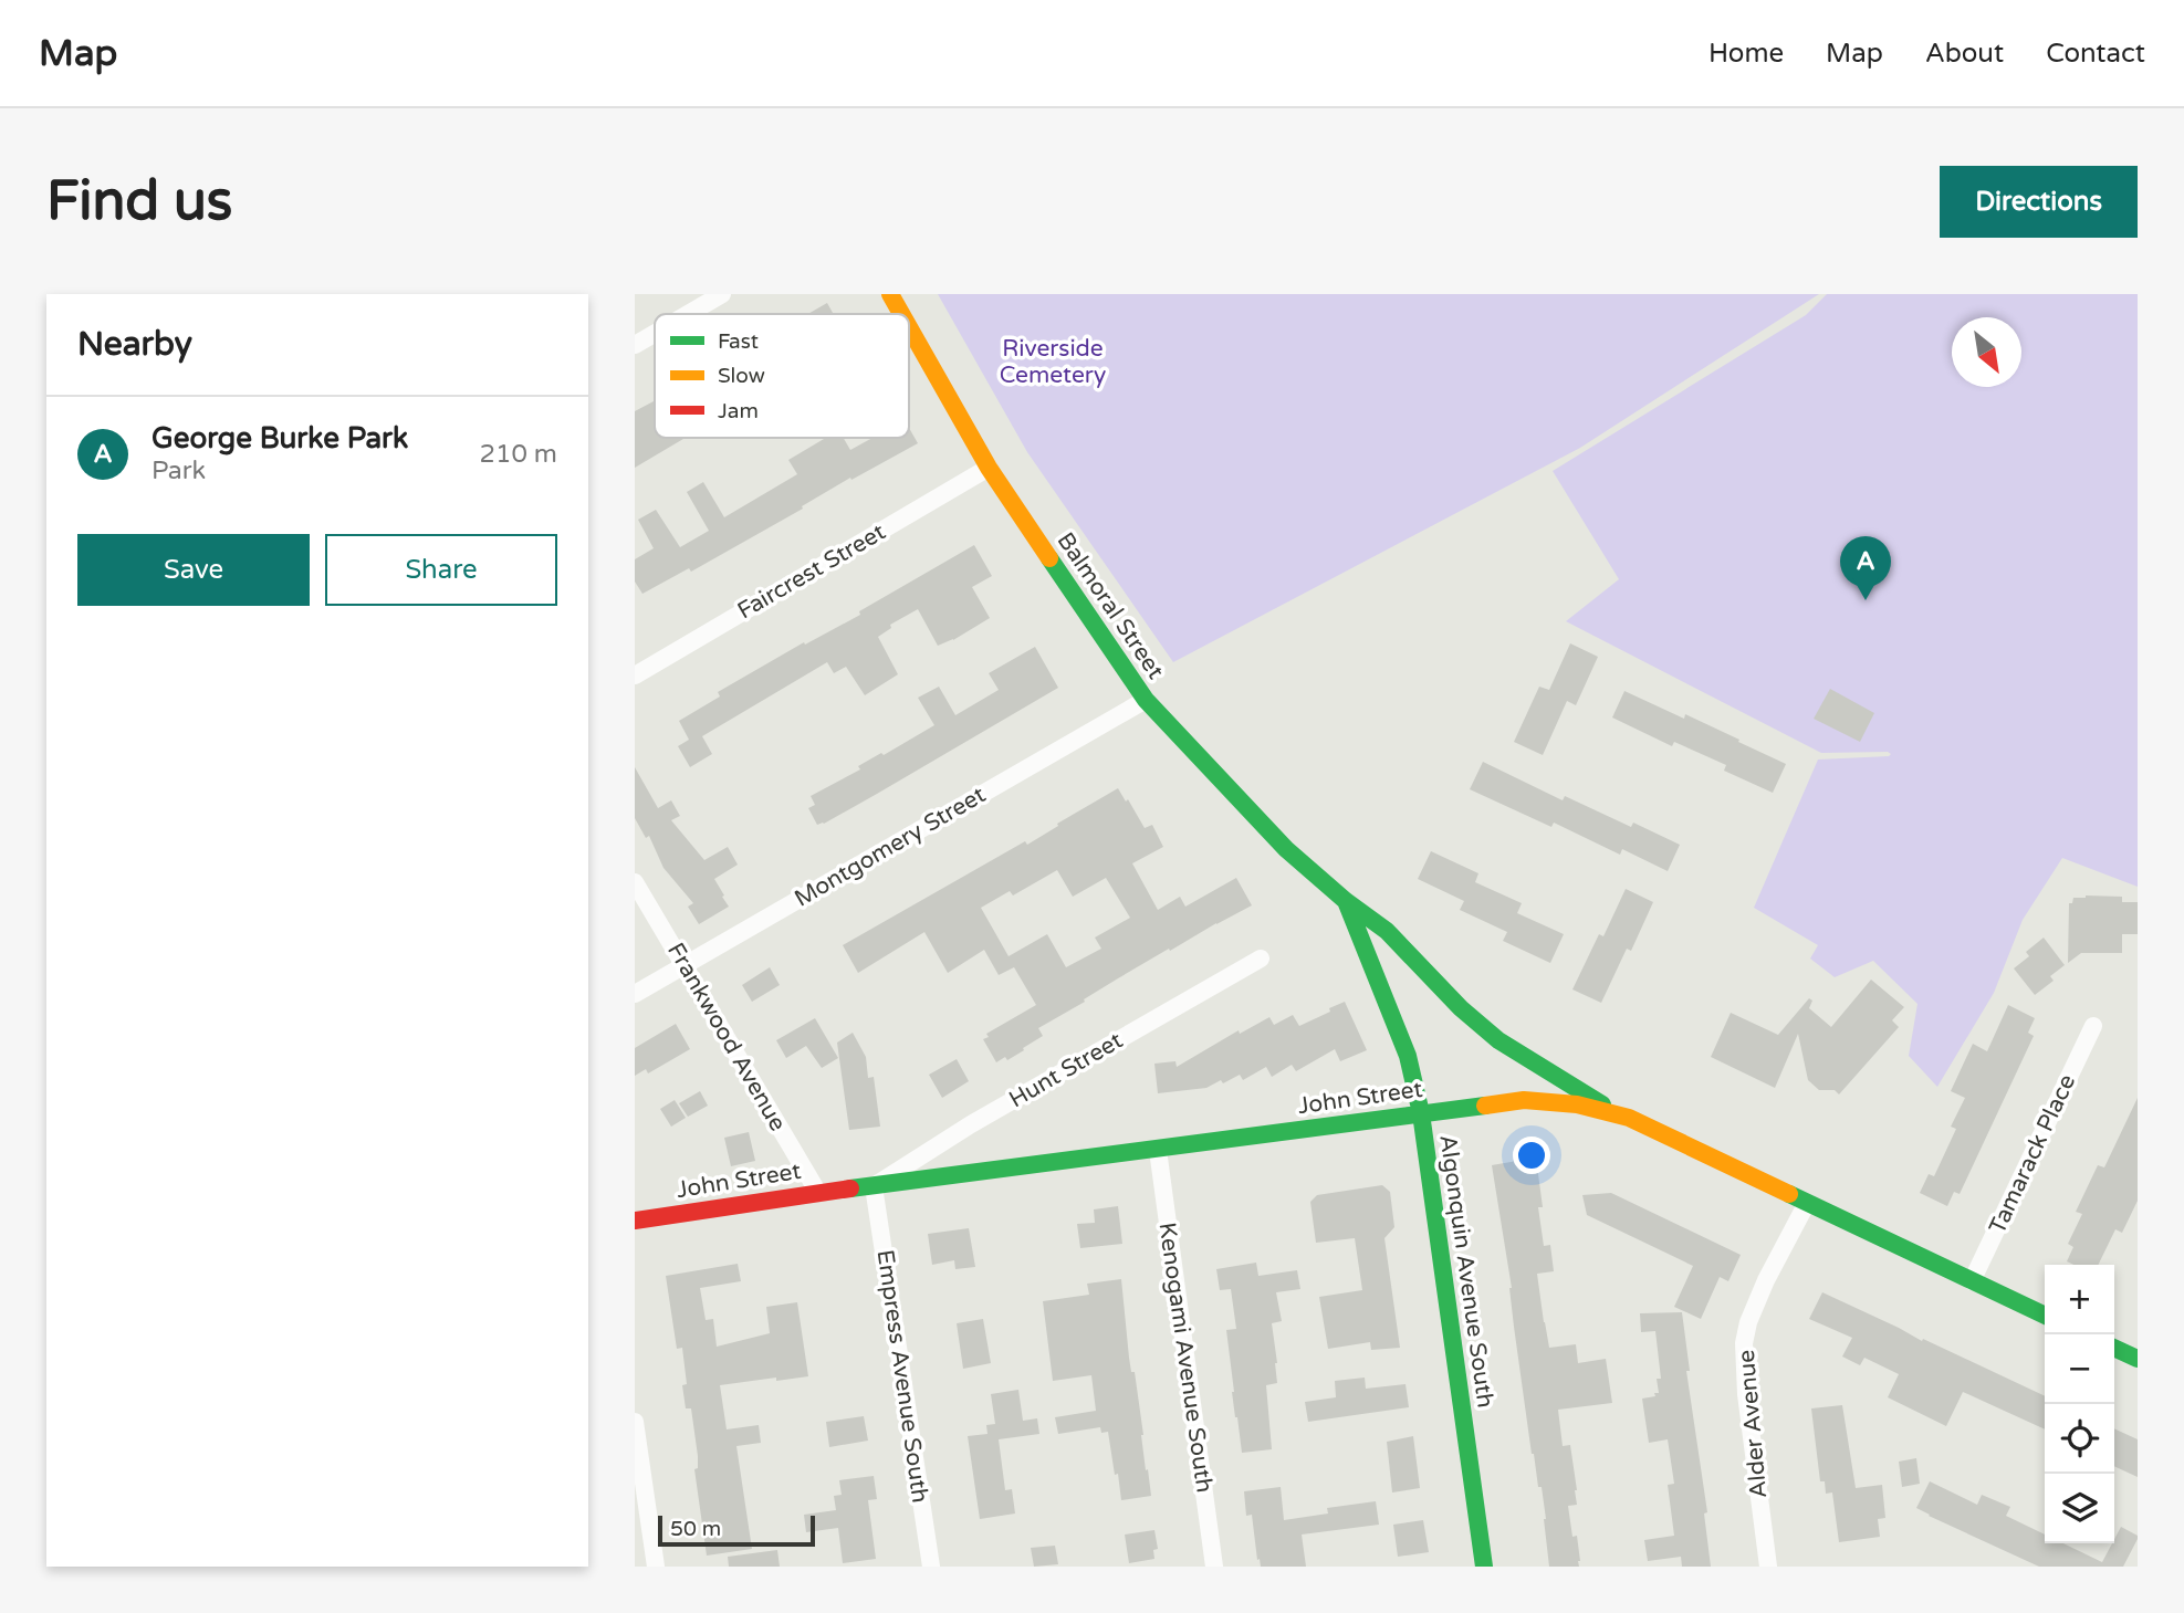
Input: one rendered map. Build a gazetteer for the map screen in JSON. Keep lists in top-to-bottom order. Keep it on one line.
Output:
{"streets":{"main road":["Balmoral Street","John Street","Algonquin Avenue South"],"street":["Faircrest Street","Montgomery Street","Frankwood Avenue","Hunt Street","Tamarack Place","Kenogami Avenue South","Empress Avenue South","Alder Avenue"]},"crossings":[["Faircrest Street","Balmoral Street"],["Balmoral Street","Montgomery Street"],["Balmoral Street","John Street"],["Balmoral Street","Algonquin Avenue South"],["Montgomery Street","Frankwood Avenue"],["Frankwood Avenue","John Street"],["Hunt Street","John Street"],["Hunt Street","Empress Avenue South"],["John Street","Tamarack Place"],["John Street","Algonquin Avenue South"],["John Street","Kenogami Avenue South"],["John Street","Empress Avenue South"],["John Street","Alder Avenue"]],"parks":["Riverside Cemetery"],"legend":["Fast","Slow","Jam"],"scale_bar":"50 m","north":"bottom right","page":{"header":"Map","nav":["Home","Map","About","Contact"],"buttons":["Directions",["Save","Share"]],"title":"Find us","heading":"Nearby","list":[{"mark":"A","name":"George Burke Park","note":"Park","value":"210 m"}],"pins":"A","map_buttons":["+","−"],"scale":"50 m"}}
